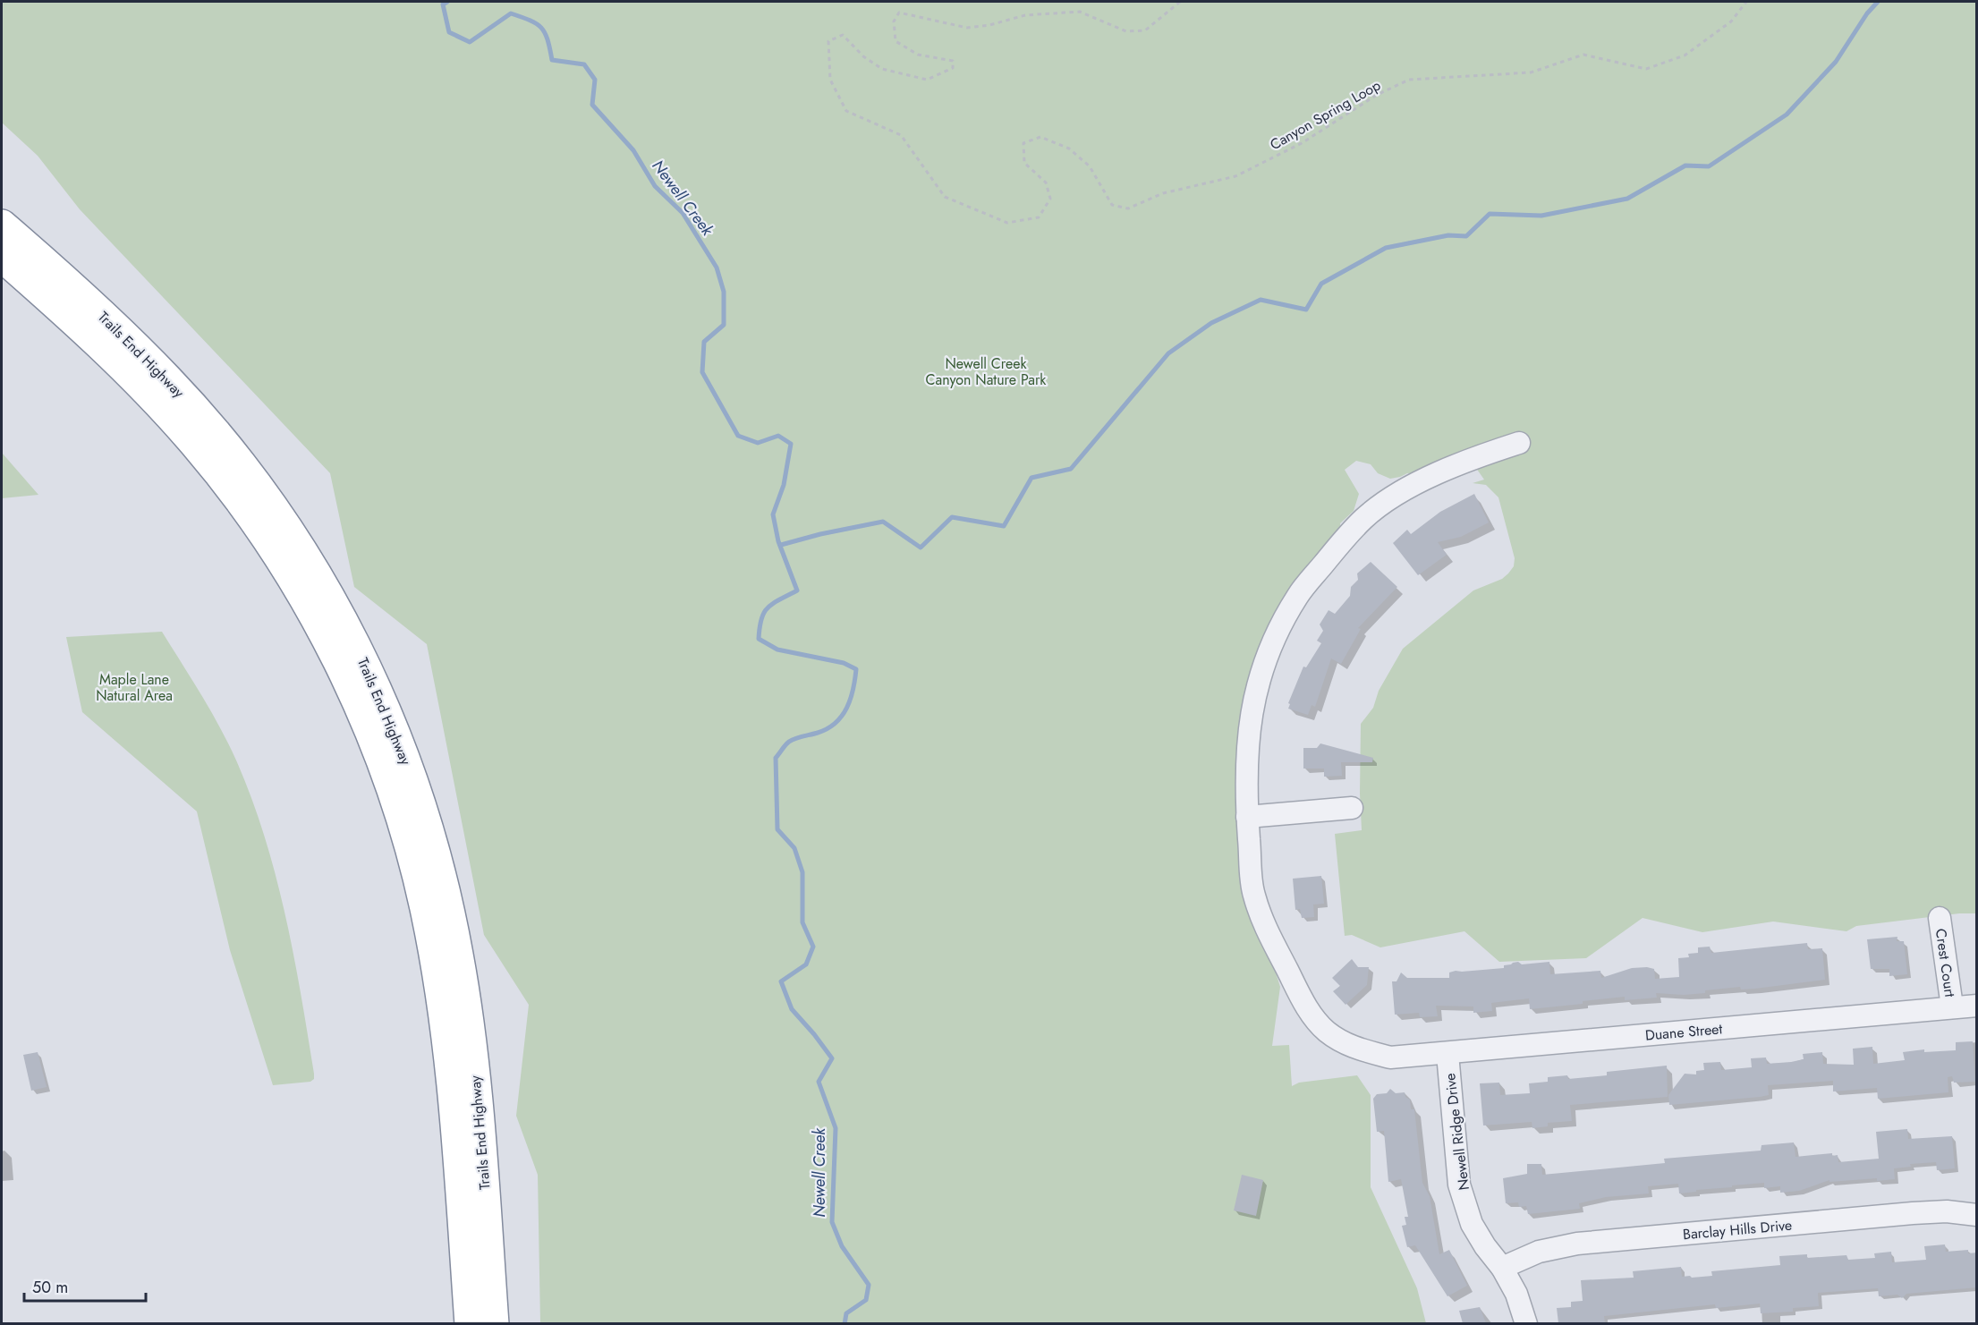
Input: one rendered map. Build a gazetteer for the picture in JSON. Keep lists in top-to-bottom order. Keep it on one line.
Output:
{"streets":{"highway":["Trails End Highway"],"street":["Crest Court","Duane Street","Newell Ridge Drive","Barclay Hills Drive"],"path":["Canyon Spring Loop"]},"crossings":[["Crest Court","Duane Street"],["Duane Street","Newell Ridge Drive"],["Newell Ridge Drive","Barclay Hills Drive"]],"water":["Newell Creek"],"parks":["Newell Creek Canyon Nature Park","Maple Lane Natural Area"],"scale_bar":"50 m"}
